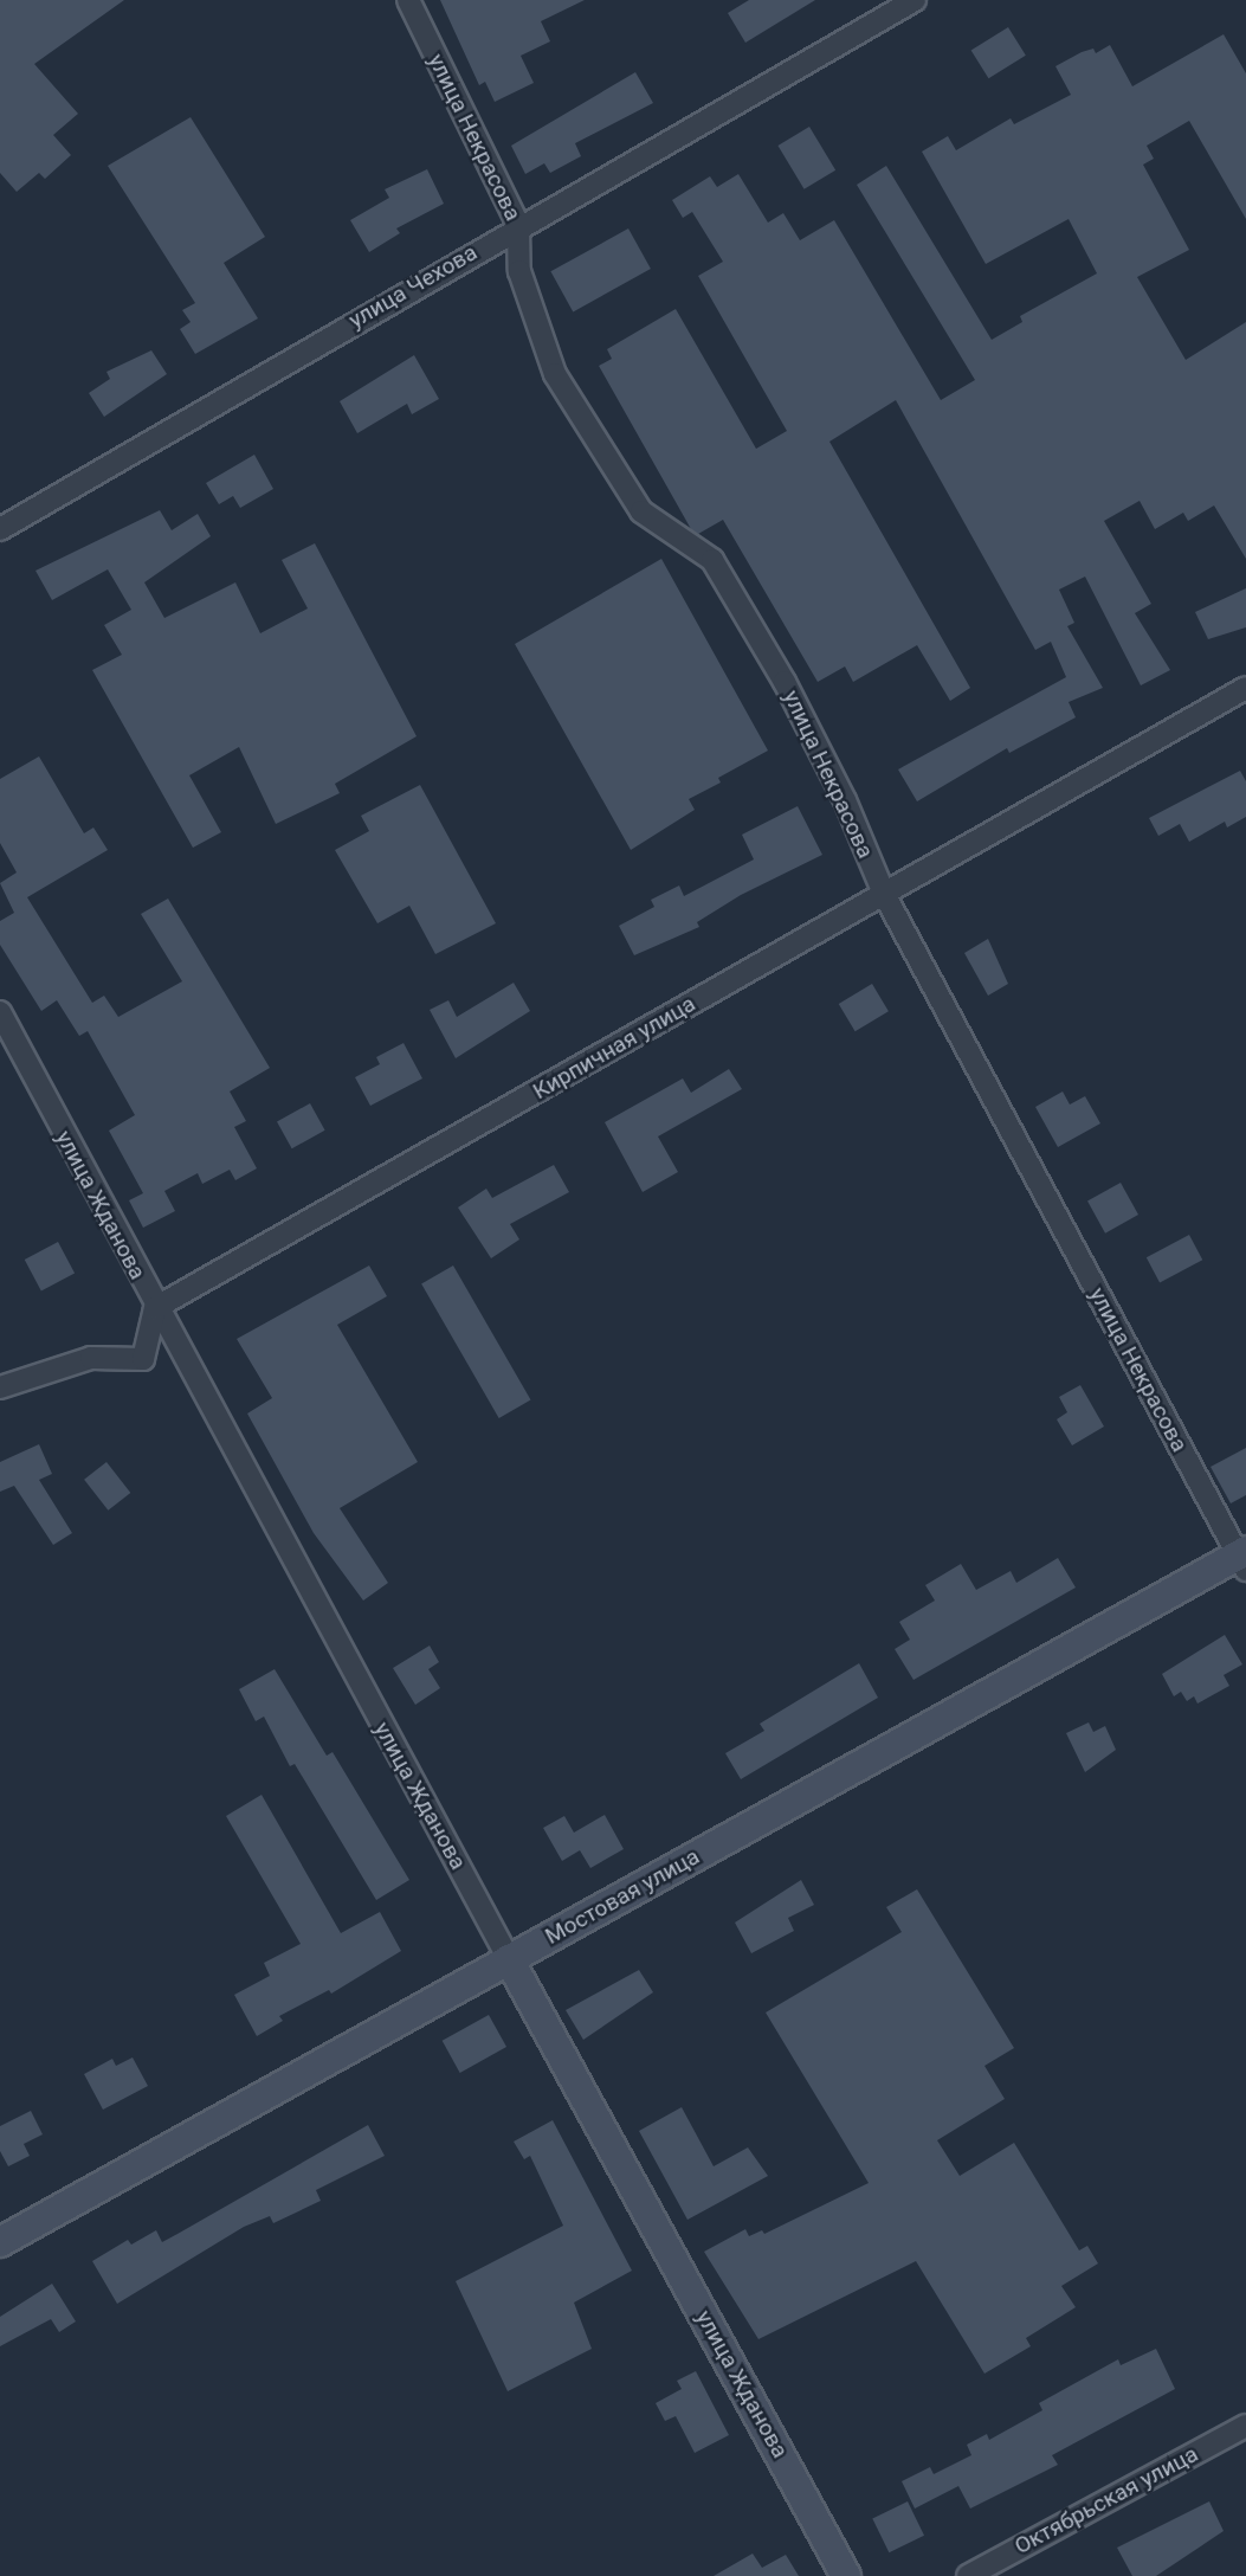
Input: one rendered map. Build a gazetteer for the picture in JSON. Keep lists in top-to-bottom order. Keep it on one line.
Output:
{"streets":{"street":["улица Некрасова","улица Чехова","Кирпичная улица","улица Жданова","Мостовая улица","Октябрьская улица"]},"crossings":[["улица Некрасова","улица Чехова"],["улица Некрасова","Кирпичная улица"],["улица Некрасова","Мостовая улица"],["Кирпичная улица","улица Жданова"],["улица Жданова","Мостовая улица"]]}
